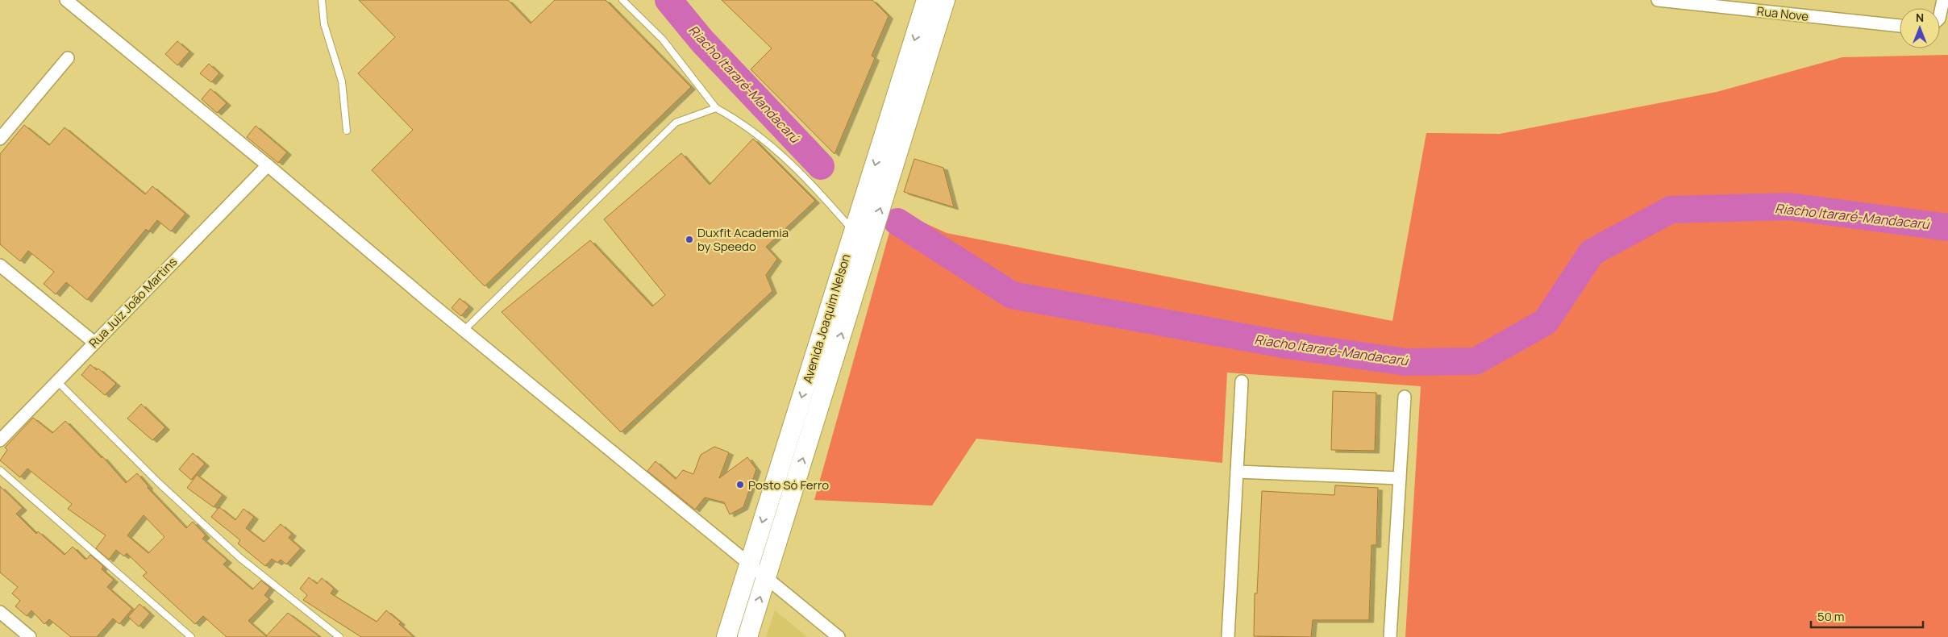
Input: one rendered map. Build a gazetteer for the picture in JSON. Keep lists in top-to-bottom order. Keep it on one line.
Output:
{"streets":{"main road":["Avenida Joaquim Nelson"],"street":["Rua Nove","Rua Juiz João Martins"]},"water":["Riacho Itararé-Mandacarú"],"places":["Duxfit Academia by Speedo","Posto Só Ferro"],"scale_bar":"50 m","north":"top"}
